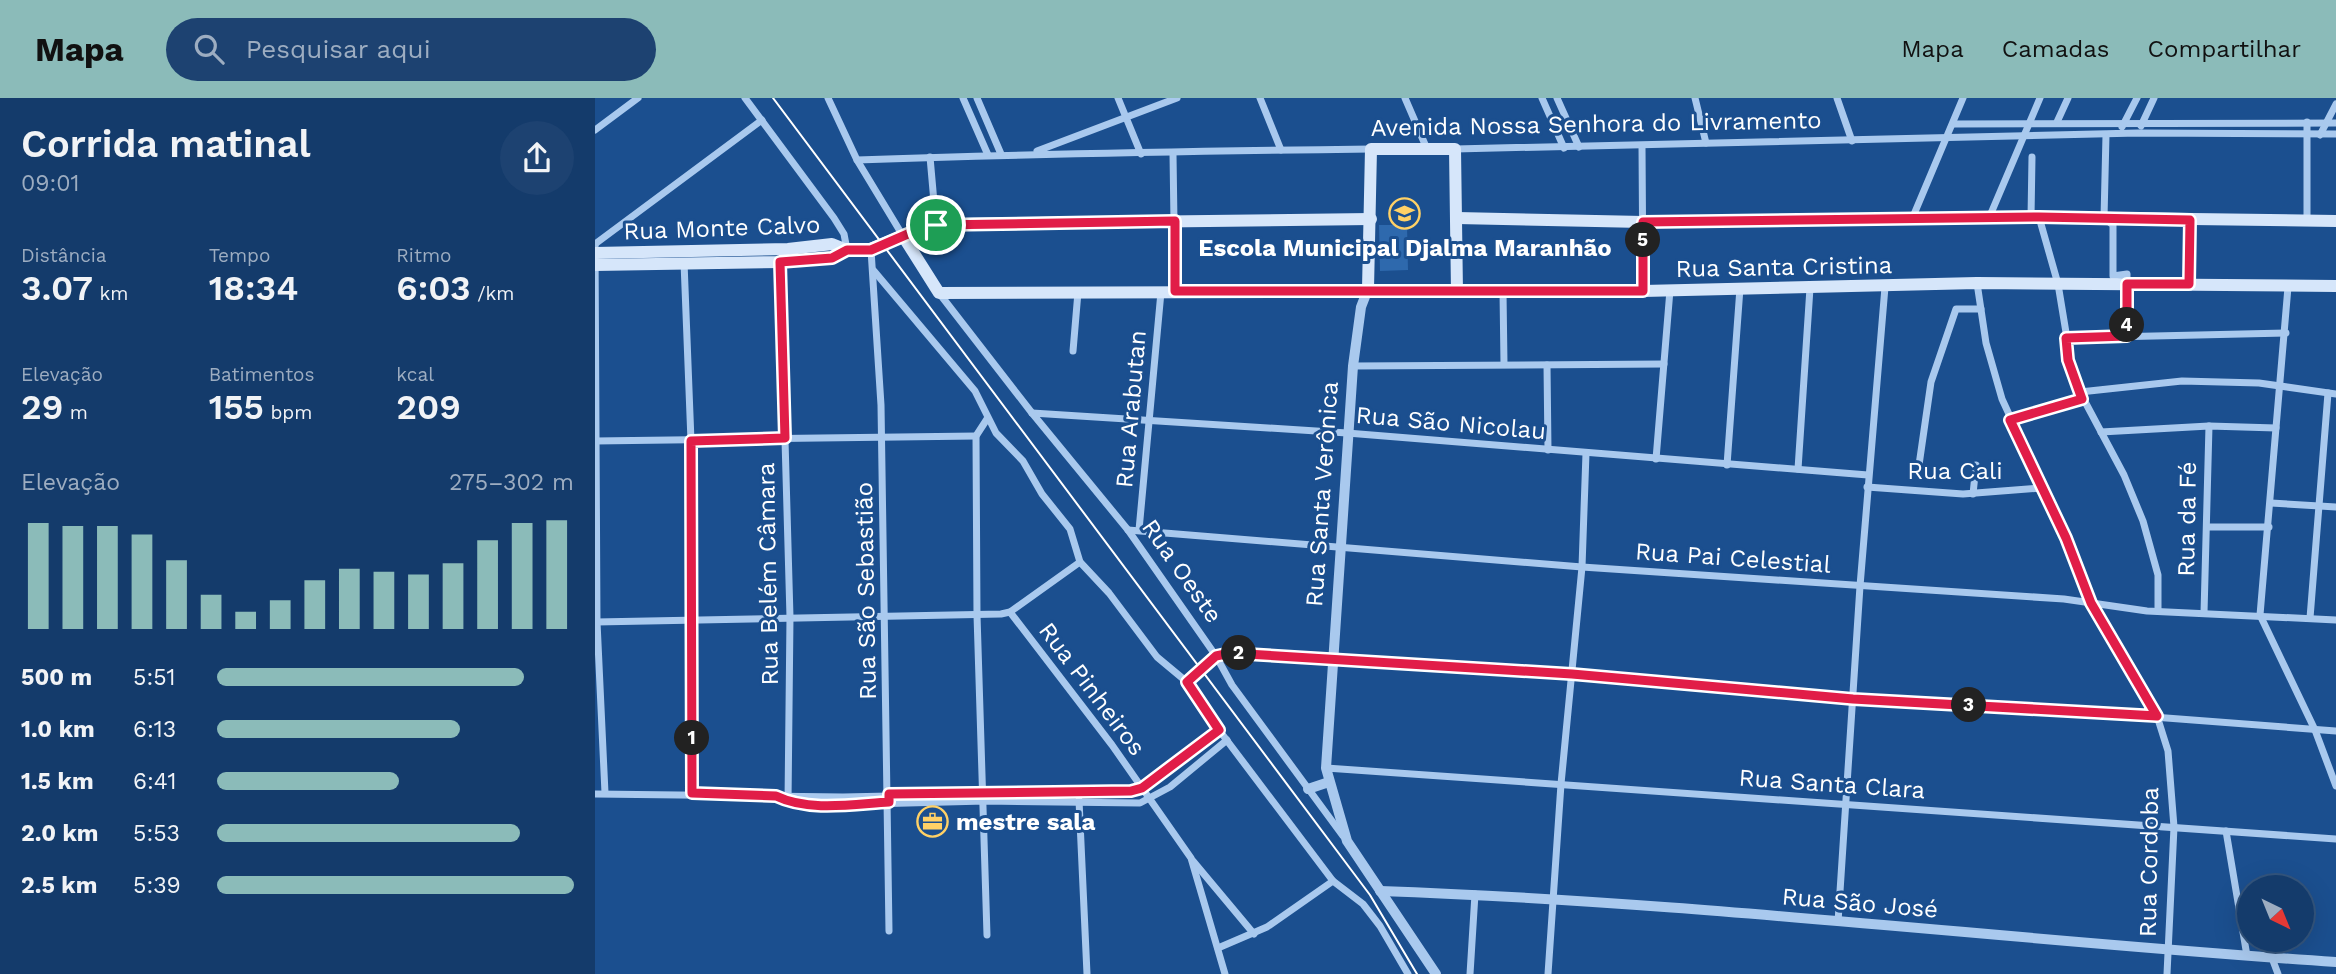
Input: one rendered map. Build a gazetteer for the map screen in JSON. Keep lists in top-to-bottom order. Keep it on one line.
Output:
{"streets":{"main road":["Avenida Nossa Senhora do Livramento","Rua Monte Calvo","Rua Santa Cristina","Rua Santa Verônica","Rua Oeste"],"street":["Rua Arabutan","Rua São Nicolau","Rua Cali","Rua da Fé","Rua Pai Celestial","Rua Belém Câmara","Rua São Sebastião","Rua Pinheiros","Rua Santa Clara","Rua Cordoba","Rua São José"]},"crossings":[["Avenida Nossa Senhora do Livramento","Rua Arabutan"],["Avenida Nossa Senhora do Livramento","Rua Santa Verônica"],["Rua Monte Calvo","Rua Belém Câmara"],["Rua Santa Cristina","Rua Arabutan"],["Rua Santa Cristina","Rua Santa Verônica"],["Rua Santa Cristina","Rua Oeste"],["Rua Santa Cristina","Rua Cordoba"],["Rua Arabutan","Rua São Nicolau"],["Rua Arabutan","Rua Pai Celestial"],["Rua São Nicolau","Rua Santa Verônica"],["Rua São Nicolau","Rua Oeste"],["Rua Cali","Rua Cordoba"],["Rua Santa Verônica","Rua Pai Celestial"],["Rua Santa Verônica","Rua Oeste"],["Rua Santa Verônica","Rua Santa Clara"],["Rua da Fé","Rua Pai Celestial"],["Rua Pai Celestial","Rua Oeste"],["Rua Pai Celestial","Rua Cordoba"],["Rua Oeste","Rua São José"],["Rua Santa Clara","Rua Cordoba"],["Rua Cordoba","Rua São José"]],"places":{"school or university":["Escola Municipal Djalma Maranhão"],"office":["mestre sala"]},"north":"bottom right","page":{"header":"Mapa","search":"Pesquisar aqui","nav":["Mapa","Camadas","Compartilhar"],"heading":["Corrida matinal","09:01"],"stats":[["Distância","3.07 km"],["Tempo","18:34"],["Ritmo","6:03 /km"],["Elevação","29 m"],["Batimentos","155 bpm"],["kcal","209"]],"pins":["5","4","2","3","1"],"chart":["Elevação","275–302 m"],"list":[{"name":"500 m","note":"5:51"},{"name":"1.0 km","note":"6:13"},{"name":"1.5 km","note":"6:41"},{"name":"2.0 km","note":"5:53"},{"name":"2.5 km","note":"5:39"}]}}
